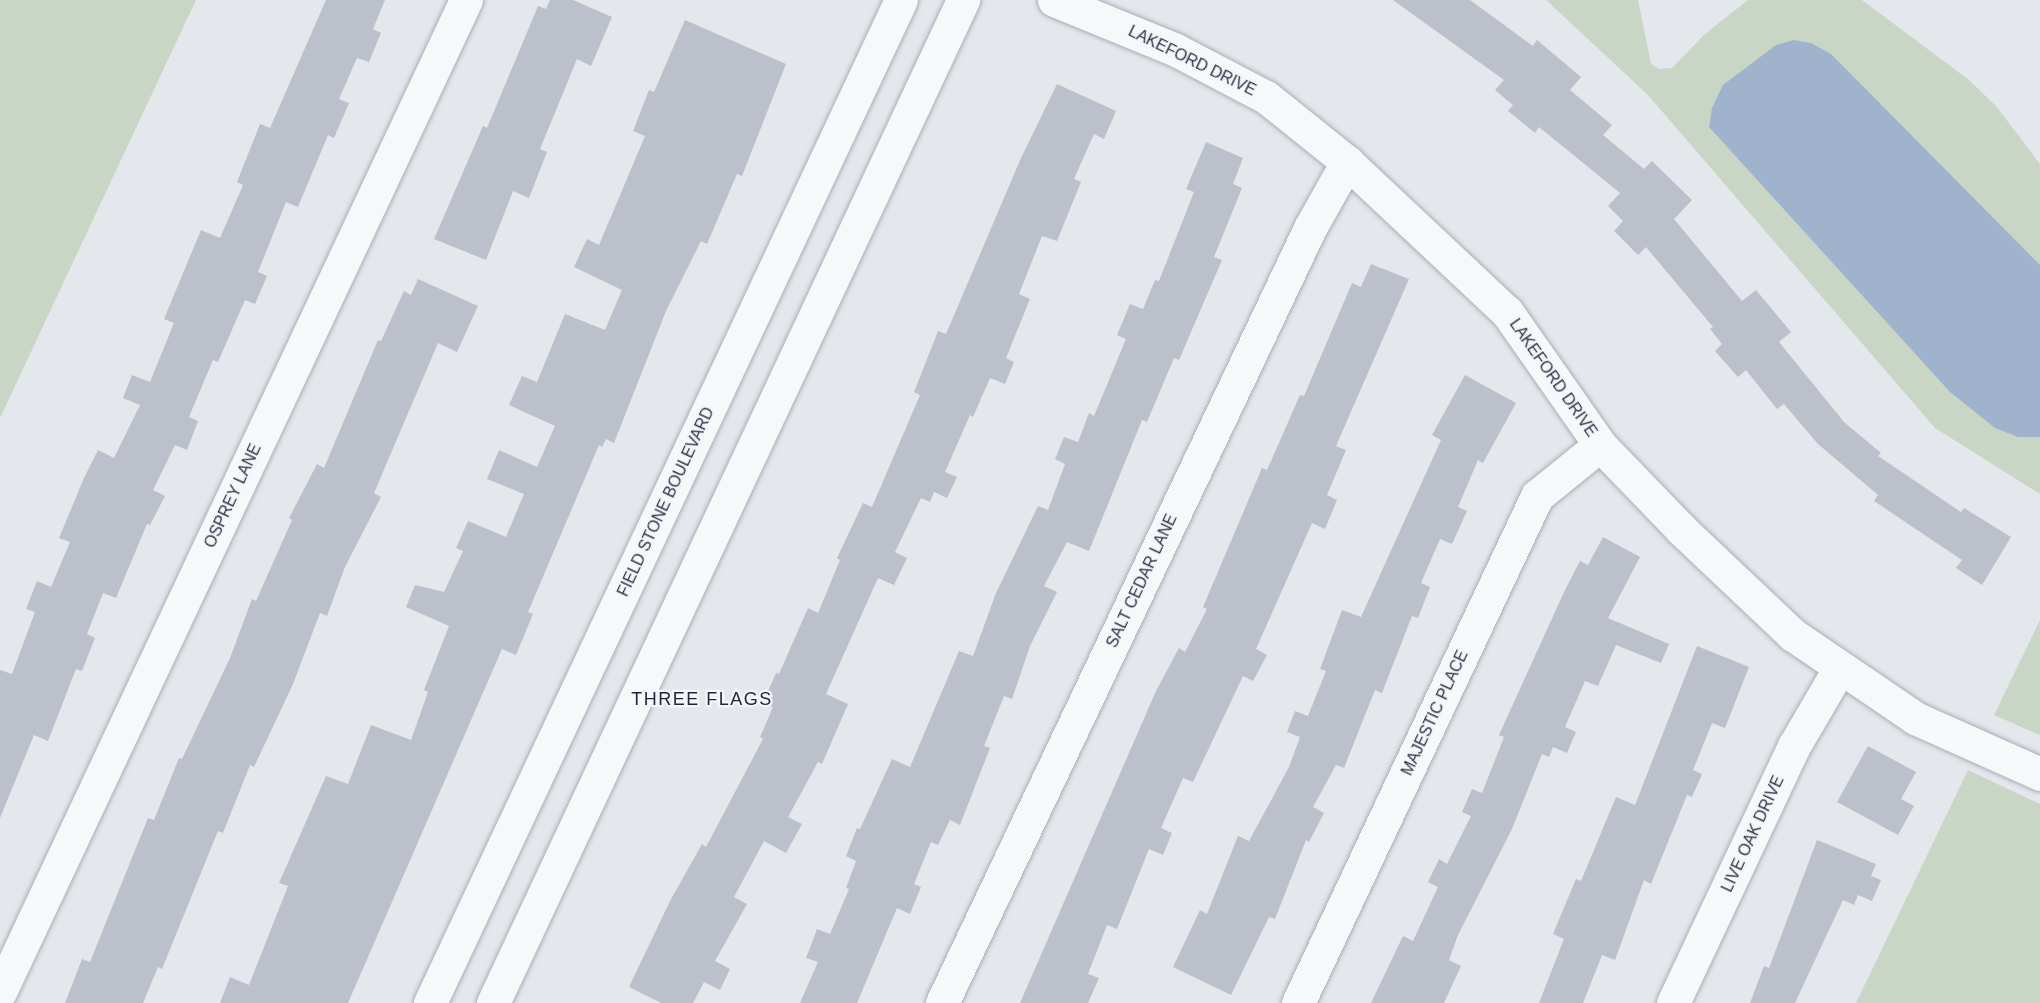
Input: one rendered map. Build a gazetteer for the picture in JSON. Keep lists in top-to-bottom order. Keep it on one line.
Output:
{"streets":{"street":["LAKEFORD DRIVE","OSPREY LANE","FIELD STONE BOULEVARD","SALT CEDAR LANE","MAJESTIC PLACE","LIVE OAK DRIVE"]},"crossings":[["LAKEFORD DRIVE","SALT CEDAR LANE"],["LAKEFORD DRIVE","MAJESTIC PLACE"],["LAKEFORD DRIVE","LIVE OAK DRIVE"]],"districts":["THREE FLAGS"]}
